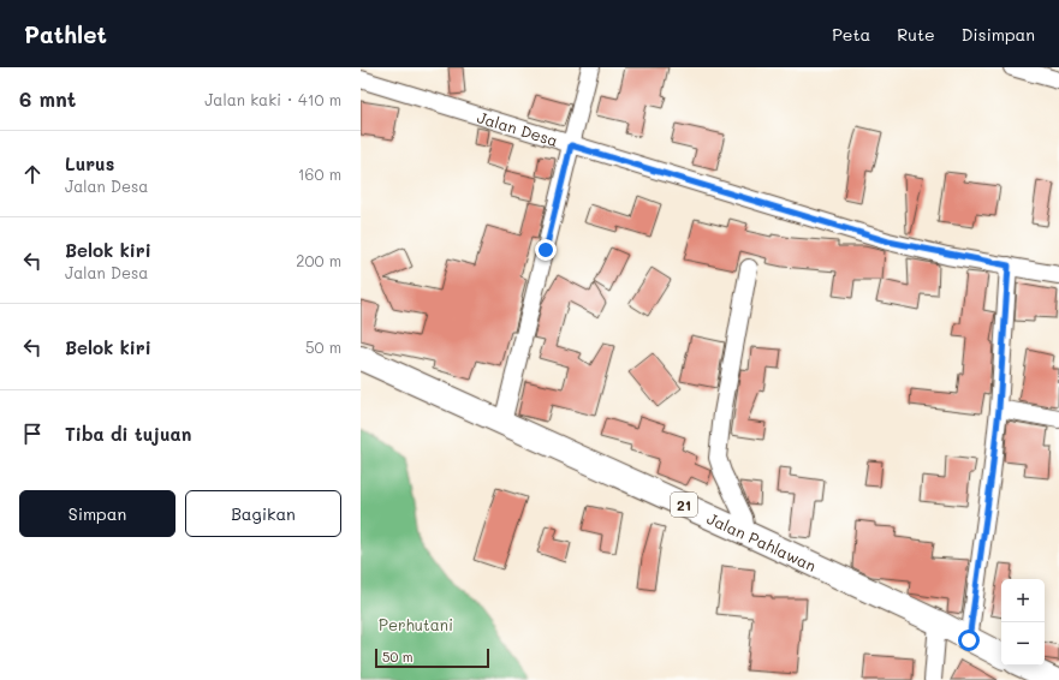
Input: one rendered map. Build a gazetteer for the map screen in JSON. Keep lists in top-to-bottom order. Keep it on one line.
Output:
{"streets":{"highway":["21","Jalan Pahlawan"],"street":["Jalan Desa"]},"parks":["Perhutani"],"scale_bar":"50 m","page":{"header":"Pathlet","nav":["Peta","Rute","Disimpan"],"heading":["6 mnt","Jalan kaki · 410 m"],"list":[["Lurus","Jalan Desa","160 m"],["Belok kiri","Jalan Desa","200 m"],["Belok kiri","50 m"],"Tiba di tujuan"],"buttons":["Simpan","Bagikan"],"map_buttons":["+","−"],"scale":"50 m"}}
